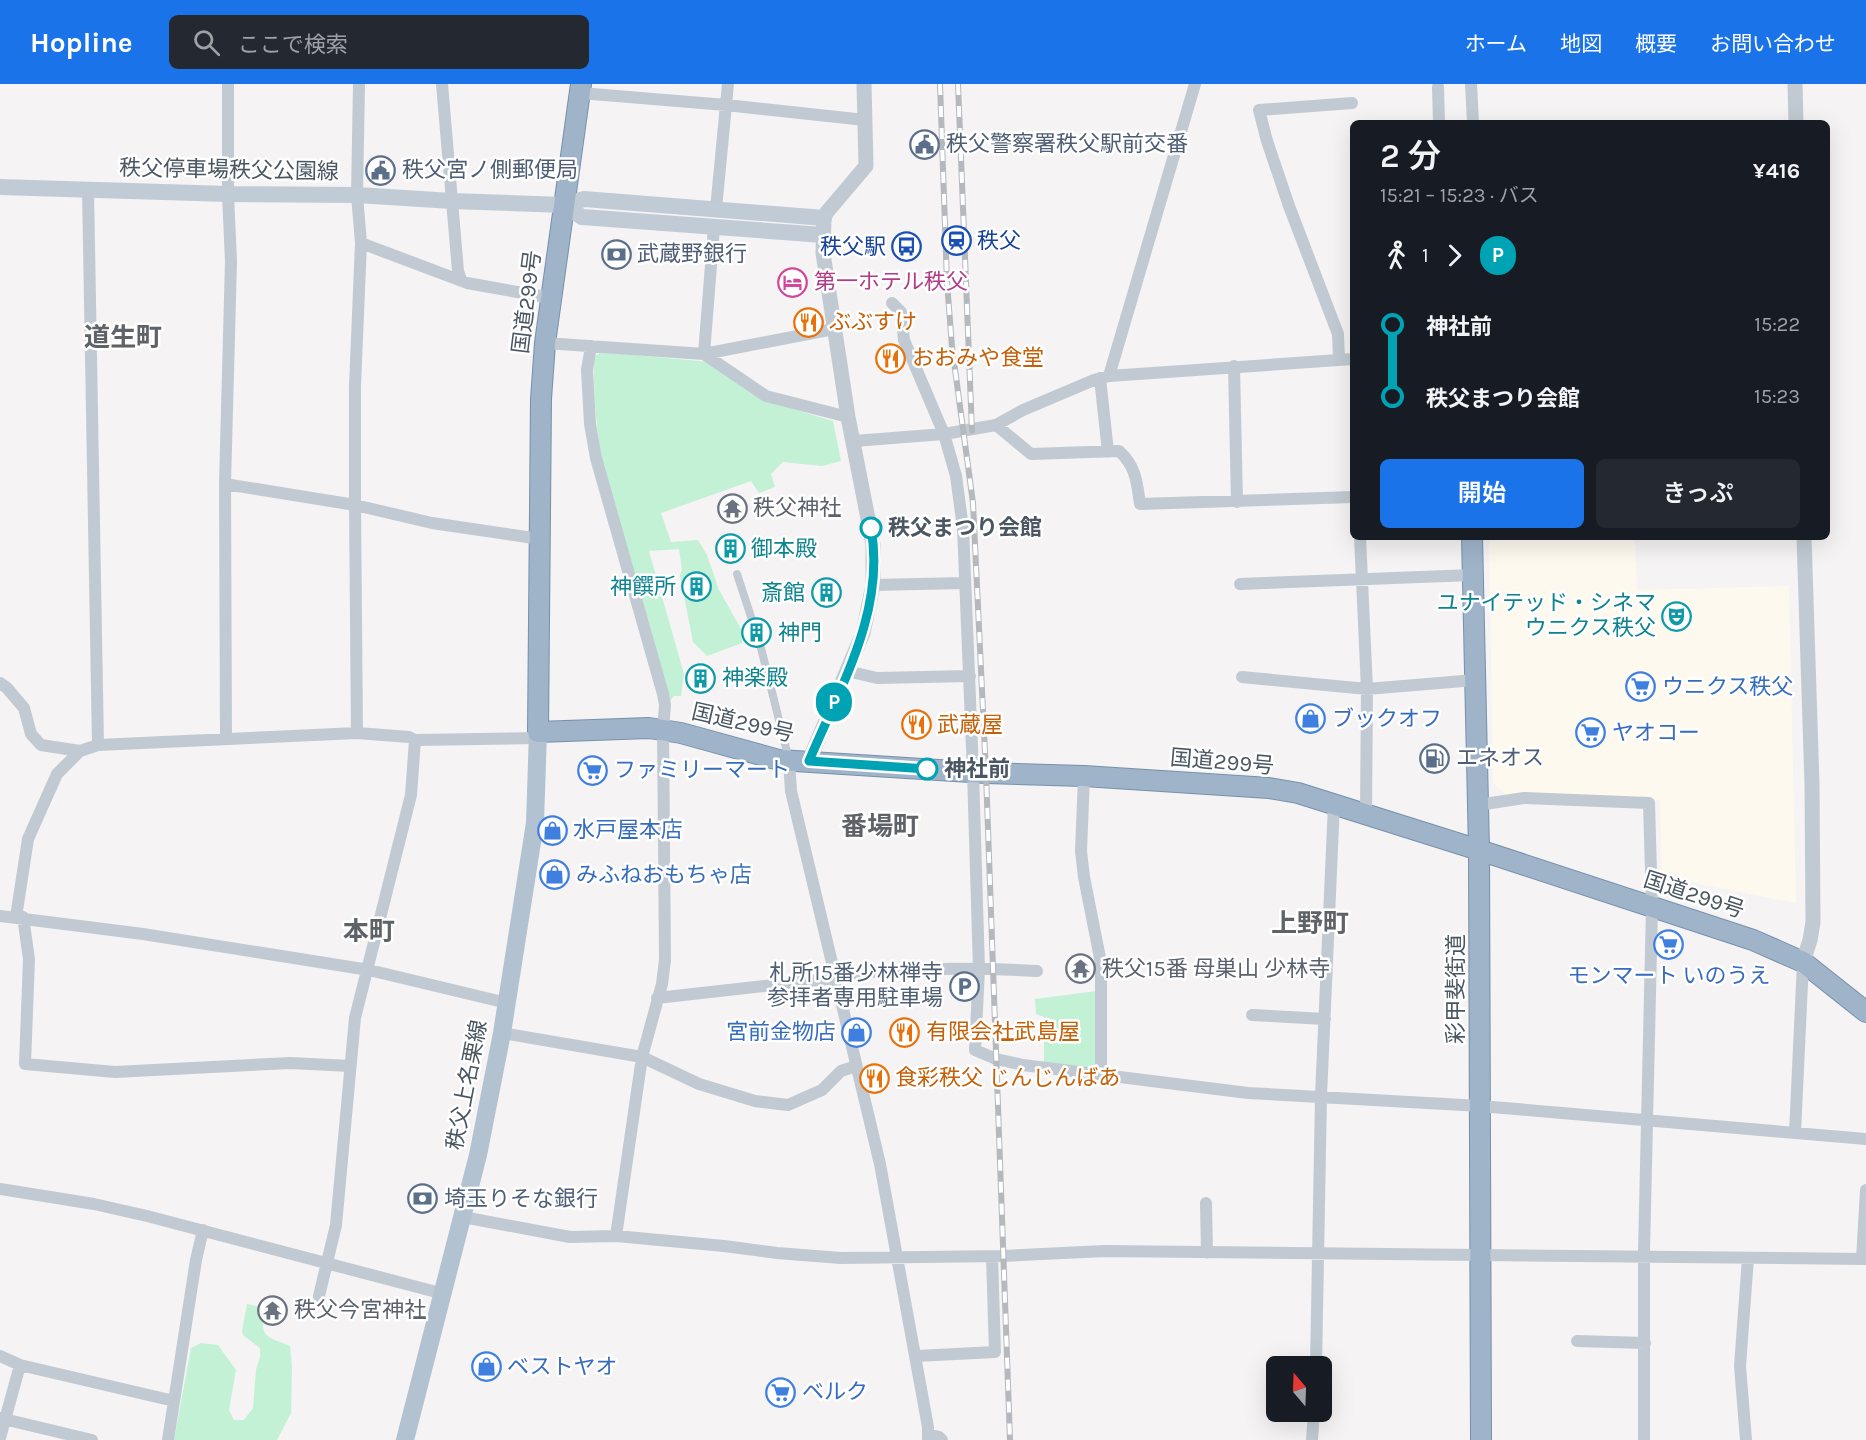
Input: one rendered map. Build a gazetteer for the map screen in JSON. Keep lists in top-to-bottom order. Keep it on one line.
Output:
{"streets":{"highway":["国道299号","彩甲斐街道"],"main road":["秩父停車場秩父公園線","秩父上名栗線"]},"crossings":[["秩父停車場秩父公園線","国道299号"],["国道299号","彩甲斐街道"],["国道299号","秩父上名栗線"]],"districts":["道生町","番場町","上野町","本町"],"places":{"public building":["秩父警察署秩父駅前交番","秩父宮ノ側郵便局"],"station":["秩父"],"bus stop":["秩父駅"],"bank":["武蔵野銀行","埼玉りそな銀行"],"hotel":["第一ホテル秩父"],"restaurant":["ぶぶすけ","おおみや食堂","武蔵屋","有限会社武島屋","食彩秩父 じんじんばあ"],"temple":["秩父神社","秩父15番 母巣山 少林寺","秩父今宮神社"],"other":["秩父まつり会館","神社前"],"building":["御本殿","神饌所","斎館","神門","神楽殿"],"theatre":["ユナイテッド・シネマ ウニクス秩父"],"supermarket":["ウニクス秩父","ヤオコー","ファミリーマート","モンマート いのうえ","ベルク"],"shop":["ブックオフ","水戸屋本店","みふねおもちゃ店","宮前金物店","ベストヤオ"],"fuel station":["エネオス"],"parking":["札所15番少林禅寺 参拝者専用駐車場"]},"lines":["bus line P"],"north":"top","page":{"header":"Hopline","search":"ここで検索","nav":["ホーム","地図","概要","お問い合わせ"],"on_map":"P","heading":["2 分","15:21 – 15:23 · バス","¥416"],"legs":["1","P"],"list":[{"name":"神社前","value":"15:22"},{"name":"秩父まつり会館","value":"15:23"}],"buttons":["開始","きっぷ"]}}
